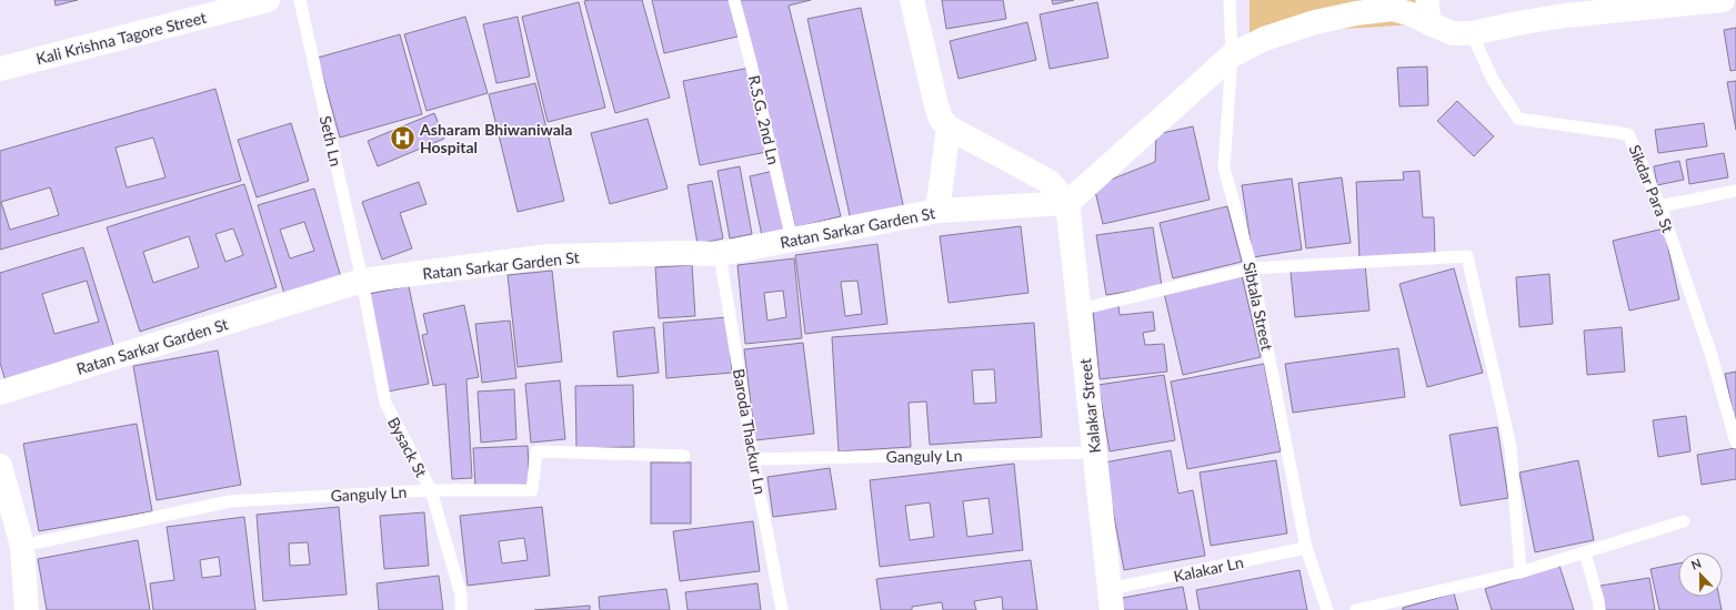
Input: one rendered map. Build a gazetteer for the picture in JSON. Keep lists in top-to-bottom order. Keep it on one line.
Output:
{"streets":{"street":["Kali Krishna Tagore Street","Ratan Sarkar Garden St","Kalakar Street"],"lane":["R.S.G. 2nd Ln","Seth Ln","Sikdar Para St","Sibtala Street","Baroda Thackur Ln","Bysack St","Ganguly Ln","Kalakar Ln"]},"crossings":[["R.S.G. 2nd Ln","Ratan Sarkar Garden St"],["Seth Ln","Ratan Sarkar Garden St"],["Seth Ln","Bysack St"],["Ratan Sarkar Garden St","Kalakar Street"],["Ratan Sarkar Garden St","Baroda Thackur Ln"],["Ratan Sarkar Garden St","Bysack St"],["Sibtala Street","Kalakar Ln"],["Kalakar Street","Ganguly Ln"],["Kalakar Street","Kalakar Ln"],["Baroda Thackur Ln","Ganguly Ln"],["Bysack St","Ganguly Ln"]],"places":{"hospital":["Asharam Bhiwaniwala Hospital"]},"north":"top"}
